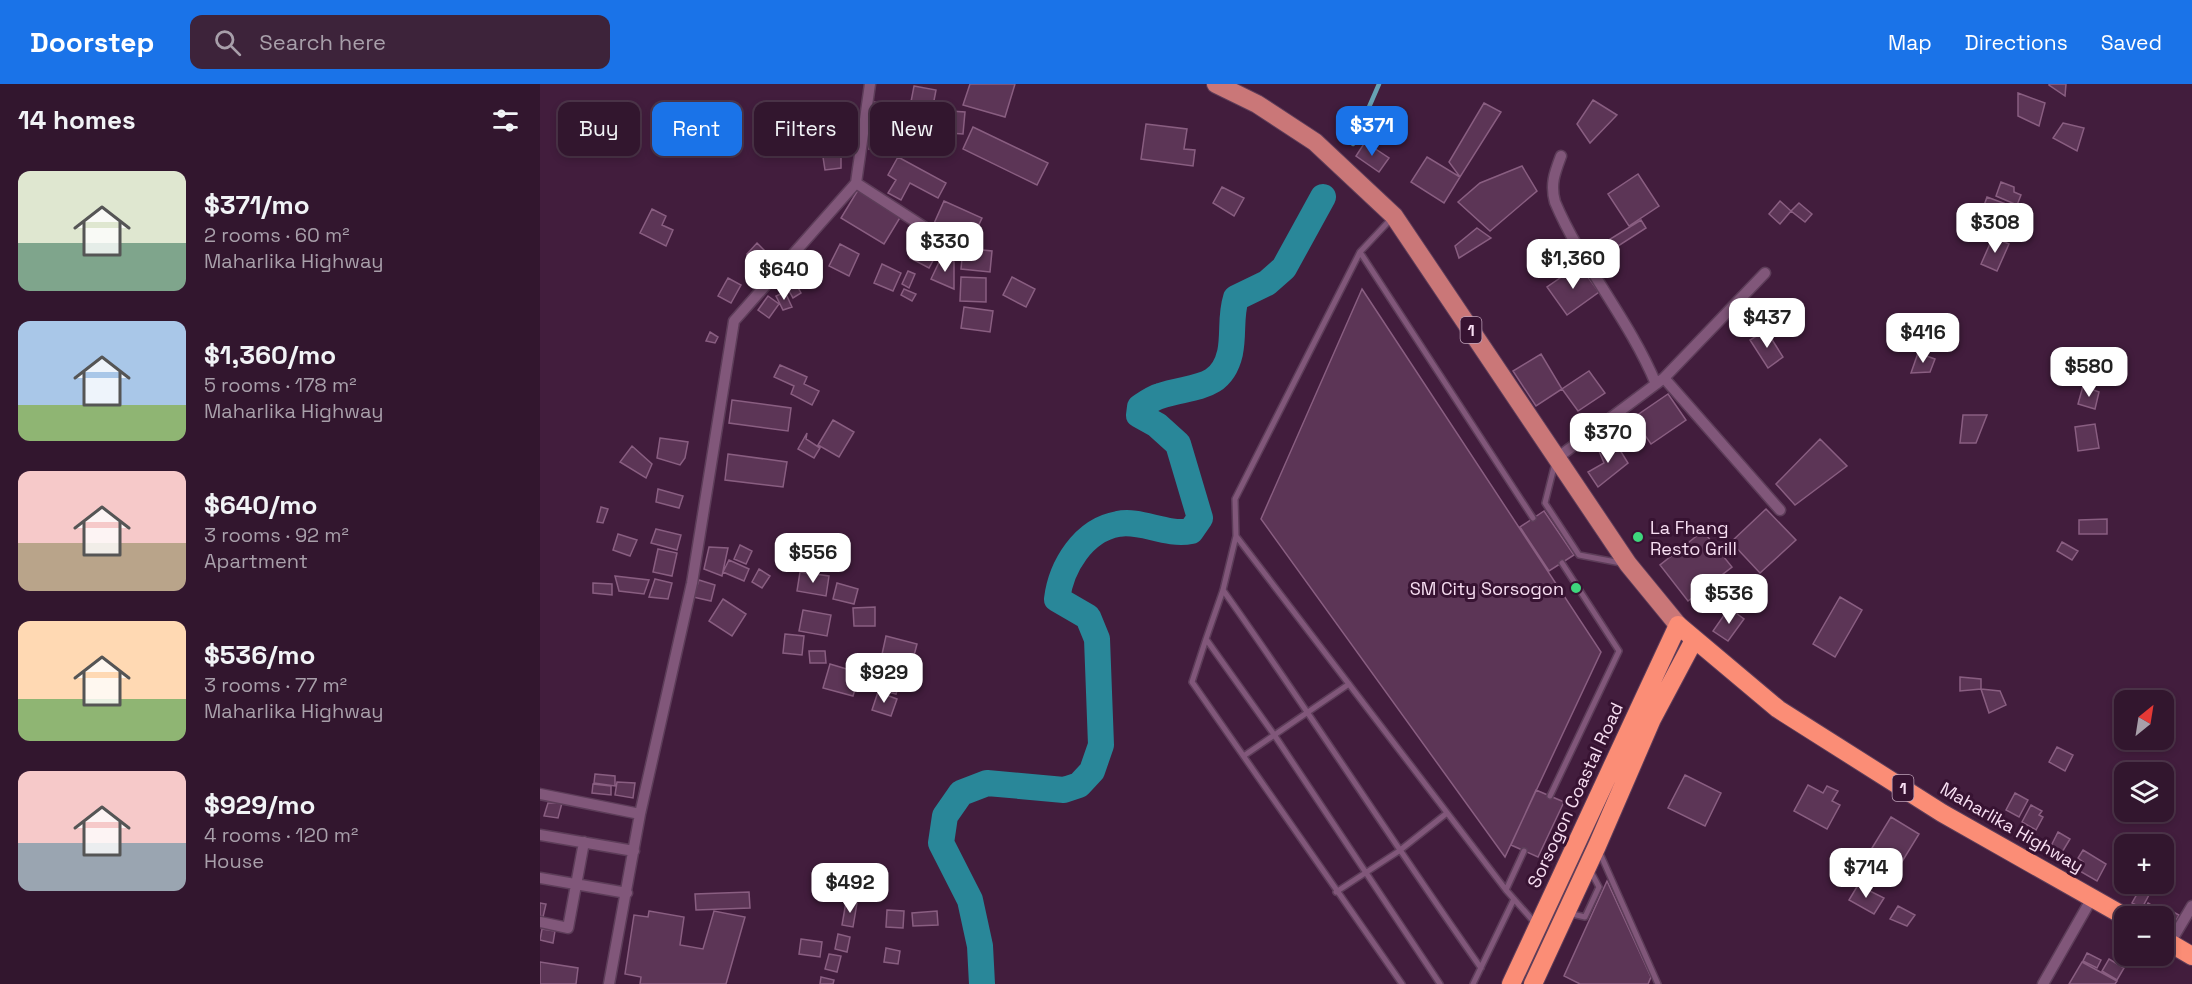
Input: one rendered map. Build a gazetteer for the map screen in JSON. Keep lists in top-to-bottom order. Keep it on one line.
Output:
{"streets":{"highway":["1","Sorsogon Coastal Road","Maharlika Highway"]},"crossings":[["Sorsogon Coastal Road","Maharlika Highway"]],"places":["La Fhang Resto Grill","SM City Sorsogon"],"north":"top right","page":{"header":"Doorstep","search":"Search here","nav":["Map","Directions","Saved"],"heading":"14 homes","chip":["Buy","Rent","Filters","New"],"price":["$371","$308","$330","$1,360","$640","$437","$416","$580","$370","$556","$536","$929","$714","$492"],"list":[{"name":"$371/mo","note":"2 rooms · 60 m² · Maharlika Highway"},{"name":"$1,360/mo","note":"5 rooms · 178 m² · Maharlika Highway"},{"name":"$640/mo","note":"3 rooms · 92 m² · Apartment"},{"name":"$536/mo","note":"3 rooms · 77 m² · Maharlika Highway"},{"name":"$929/mo","note":"4 rooms · 120 m² · House"}],"map_buttons":["+","−"]}}
